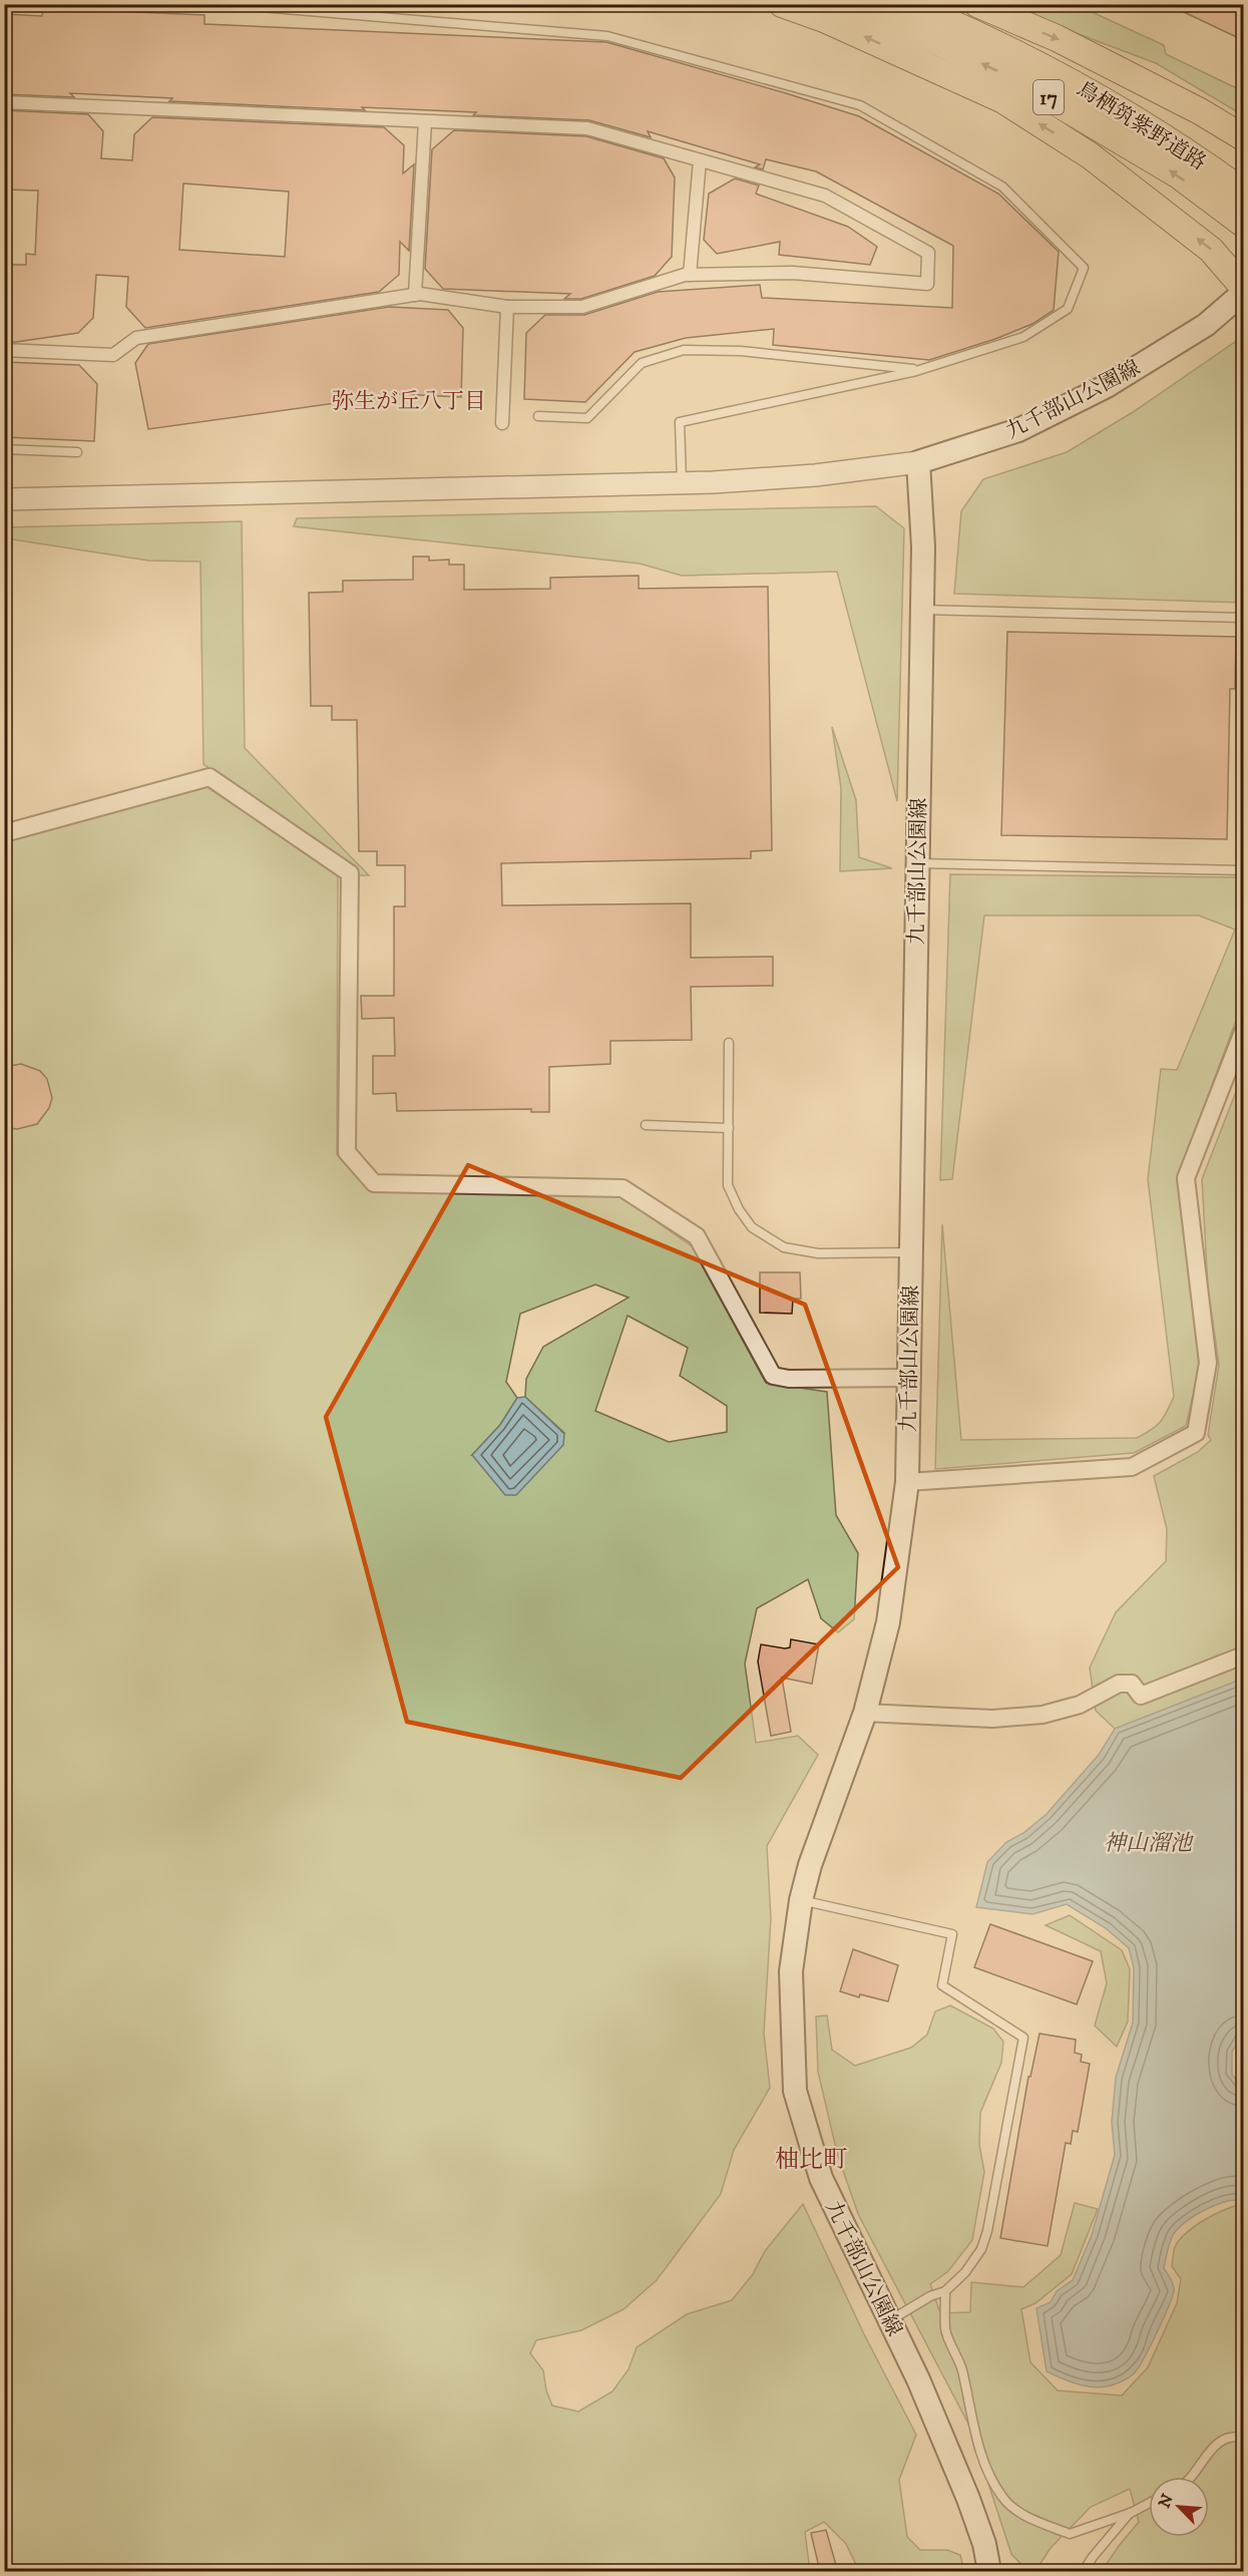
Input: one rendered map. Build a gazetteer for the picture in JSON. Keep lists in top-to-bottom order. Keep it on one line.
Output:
{"streets":{"main road":["17","鳥栖筑紫野道路","九千部山公園線"]},"districts":["弥生が丘八丁目","柚比町"],"water":["神山溜池"],"north":"top left"}
